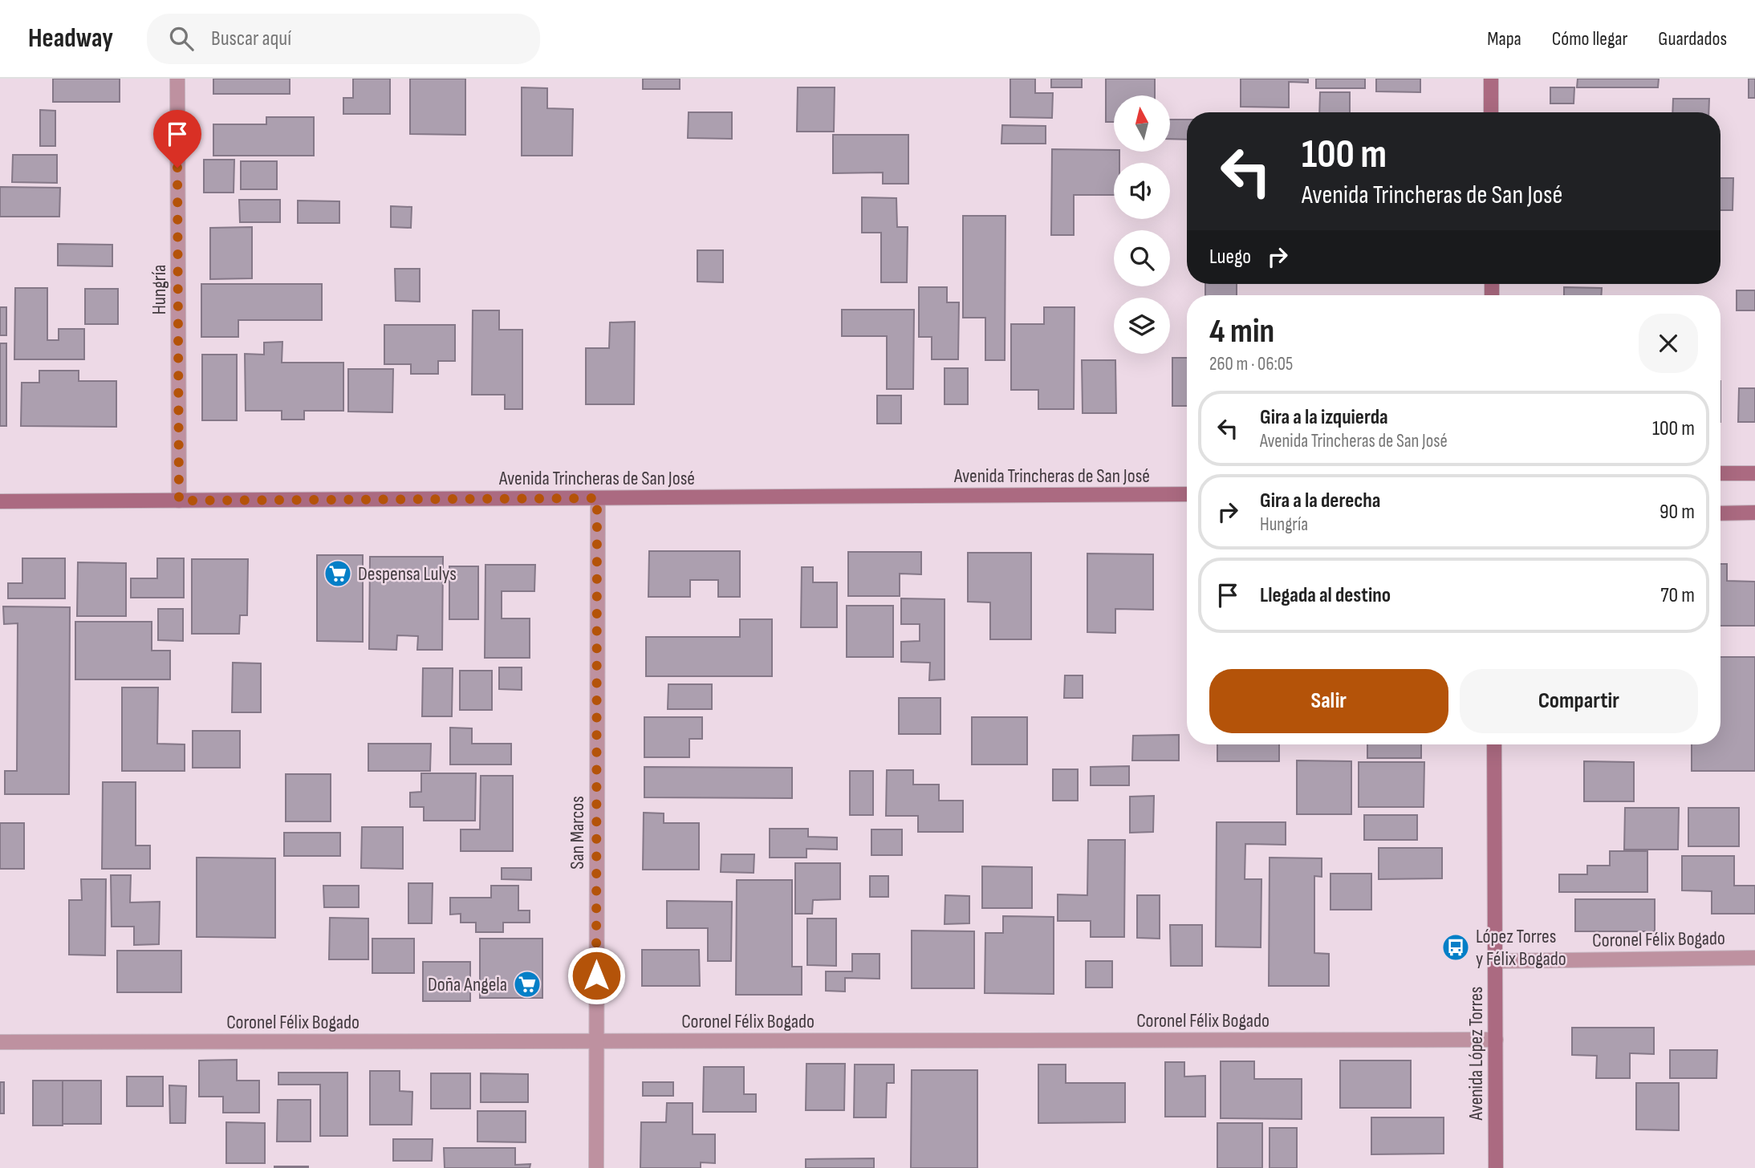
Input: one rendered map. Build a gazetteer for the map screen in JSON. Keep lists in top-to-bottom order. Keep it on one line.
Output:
{"streets":{"main road":["Avenida Trincheras de San José","Avenida López Torres"],"street":["Hungría","San Marcos","Coronel Félix Bogado"]},"crossings":[["Hungría","Avenida Trincheras de San José"],["Avenida Trincheras de San José","San Marcos"],["San Marcos","Coronel Félix Bogado"],["Coronel Félix Bogado","Avenida López Torres"]],"places":{"supermarket":["Despensa Lulys","Doña Angela"],"bus stop":["López Torres y Félix Bogado"]},"north":"top","page":{"header":"Headway","search":"Buscar aquí","nav":["Mapa","Cómo llegar","Guardados"],"turn":["100 m","Avenida Trincheras de San José"],"then":"Luego","heading":["4 min","260 m · 06:05"],"list":[{"name":"Gira a la izquierda","note":"Avenida Trincheras de San José","value":"100 m"},{"name":"Gira a la derecha","note":"Hungría","value":"90 m"},{"name":"Llegada al destino","value":"70 m"}],"buttons":["Salir","Compartir"]}}
